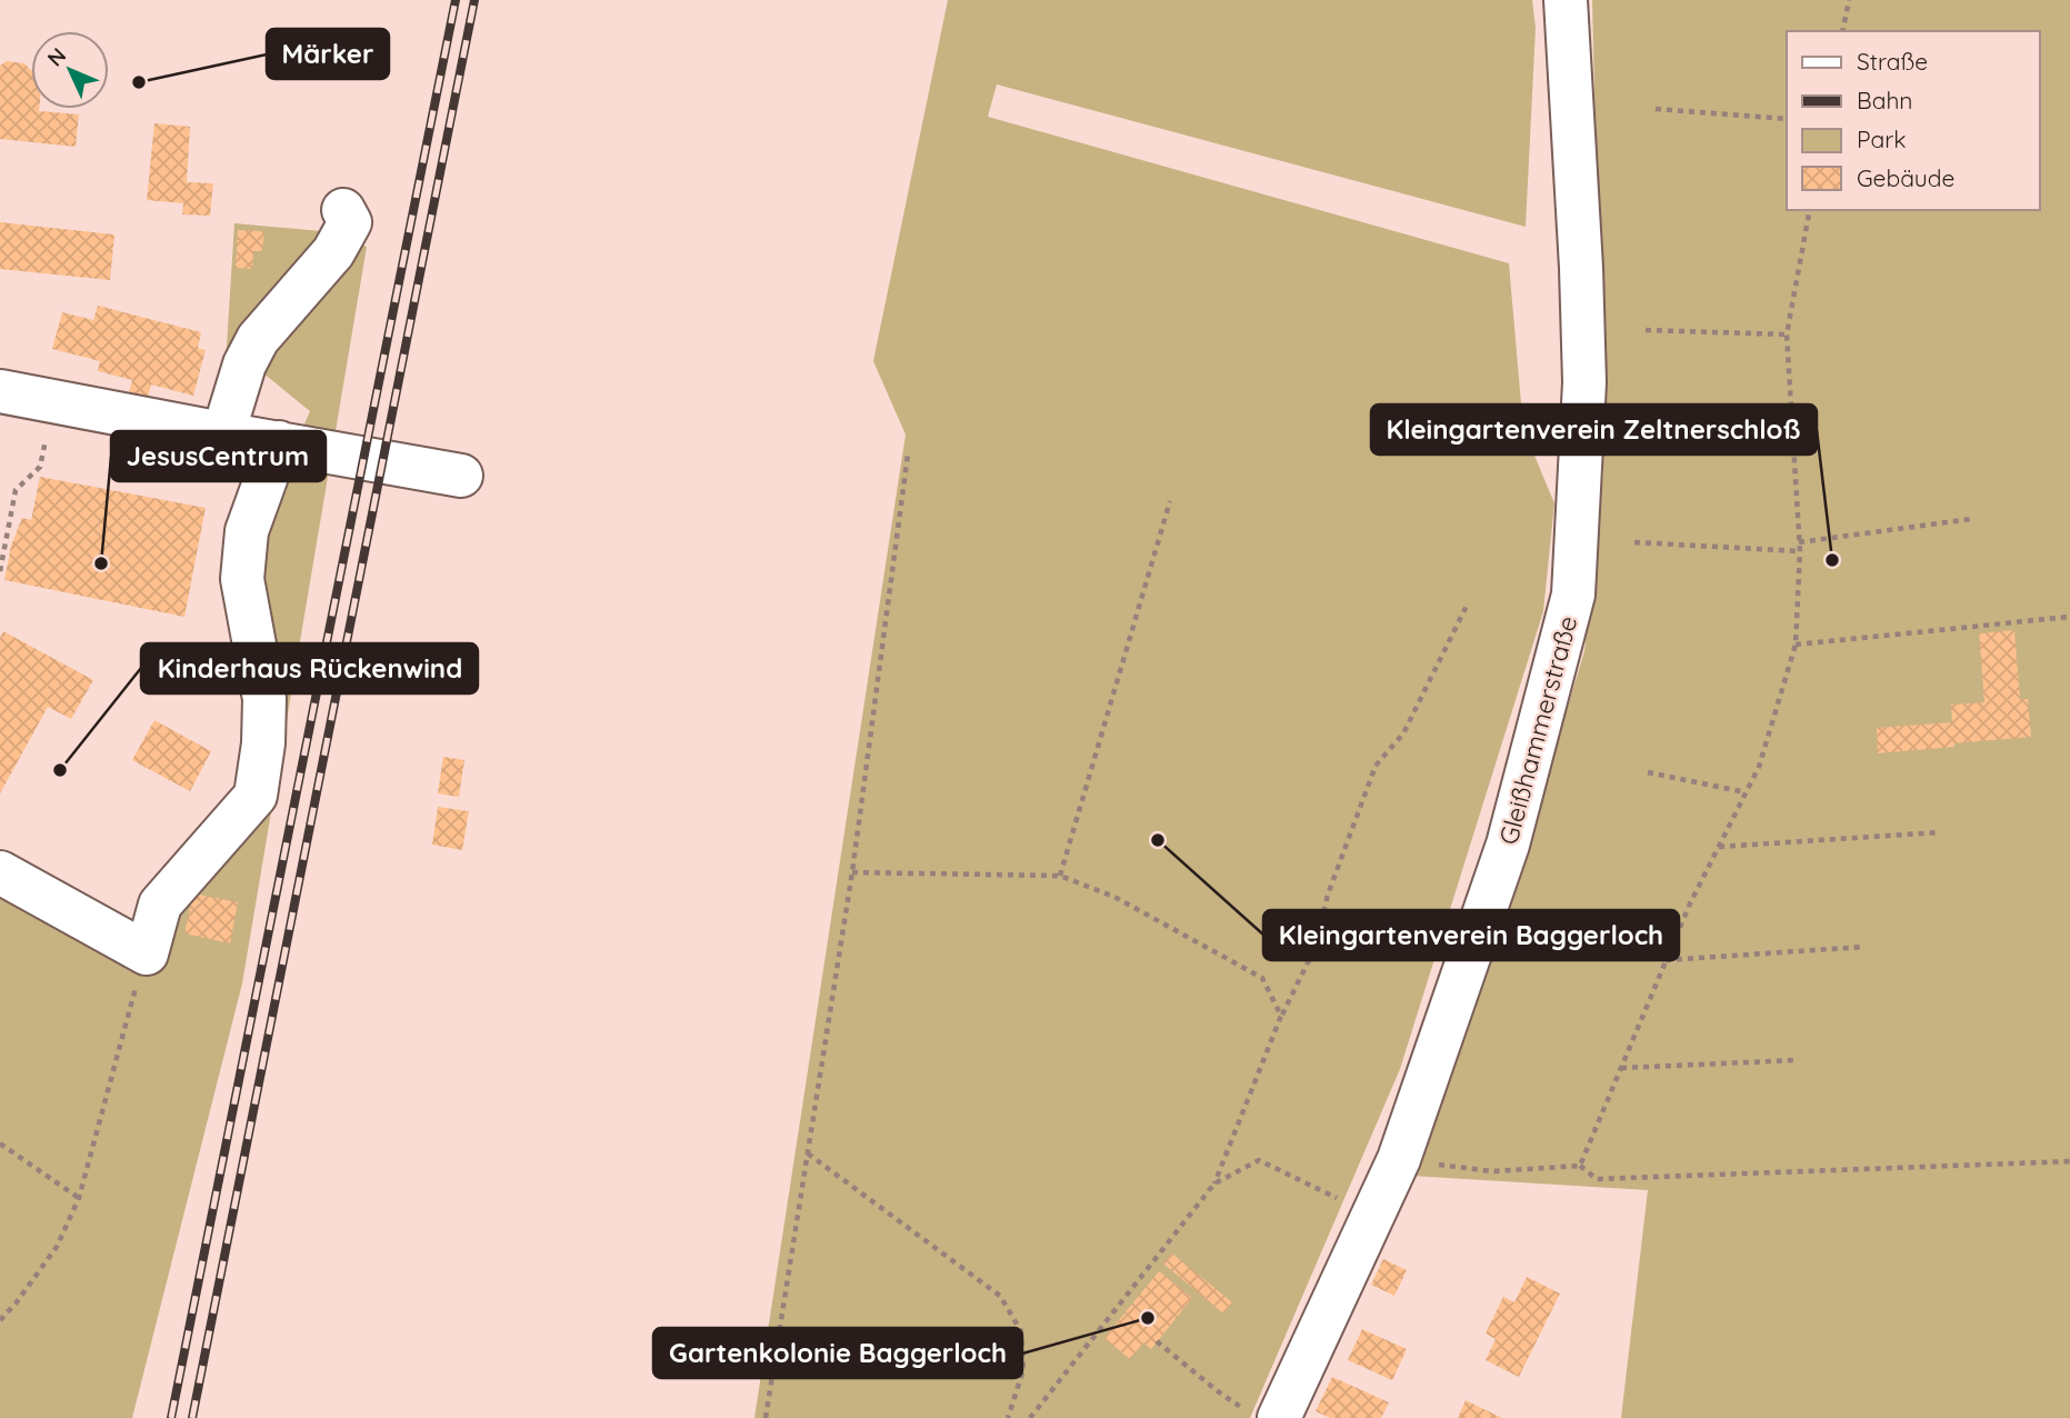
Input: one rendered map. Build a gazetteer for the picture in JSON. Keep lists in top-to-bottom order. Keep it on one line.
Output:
{"streets":{"street":["Gleißhammerstraße"]},"places":["Märker","Kleingartenverein Zeltnerschloß","JesusCentrum","Kinderhaus Rückenwind","Kleingartenverein Baggerloch","Gartenkolonie Baggerloch"],"legend":["Straße","Bahn","Park","Gebäude"],"north":"top left"}
